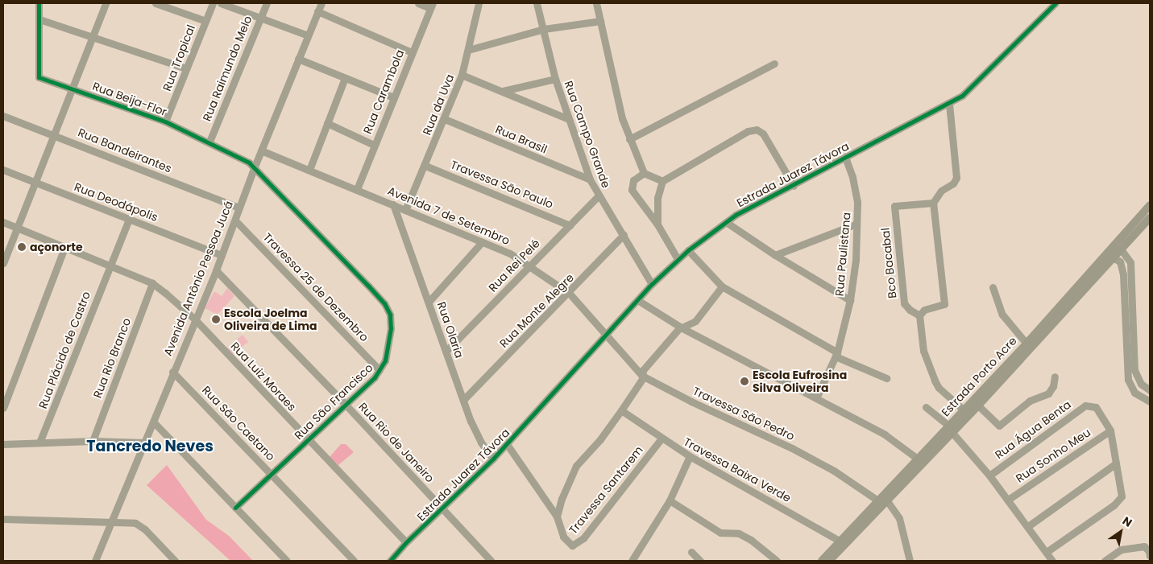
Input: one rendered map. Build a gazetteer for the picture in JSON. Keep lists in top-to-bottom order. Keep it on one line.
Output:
{"streets":{"main road":["Estrada Porto Acre"],"street":["Rua Tropical","Rua Raimundo Melo","Rua Carambola","Rua Beija-Flor","Rua da Uva","Rua Campo Grande","Rua Brasil","Rua Bandeirantes","Estrada Juarez Távora","Travessa São Paulo","Rua Deodápolis","Avenida 7 de Setembro","Rua Paulistana","Bco Bacabal","Rua Rei Pelé","Avenida Antônio Pessoa Jucá","Travessa 25 de Dezembro","Rua Monte Alegre","Rua Olaria","Rua Plácido de Castro","Rua Rio Branco","Rua Luiz Moraes","Rua São Francisco","Travessa São Pedro","Rua São Caetano","Rua Água Benta","Rua Rio de Janeiro","Rua Sonho Meu","Travessa Baixa Verde","Travessa Santarem"]},"crossings":[["Rua Tropical","Rua Beija-Flor"],["Rua Raimundo Melo","Rua Beija-Flor"],["Rua Carambola","Avenida 7 de Setembro"],["Rua Beija-Flor","Avenida Antônio Pessoa Jucá"],["Rua Beija-Flor","Rua São Francisco"],["Rua da Uva","Rua Brasil"],["Rua da Uva","Travessa São Paulo"],["Rua da Uva","Avenida 7 de Setembro"],["Rua Campo Grande","Rua Brasil"],["Rua Campo Grande","Estrada Juarez Távora"],["Rua Campo Grande","Rua Rei Pelé"],["Rua Campo Grande","Rua Monte Alegre"],["Rua Bandeirantes","Avenida Antônio Pessoa Jucá"],["Estrada Juarez Távora","Avenida 7 de Setembro"],["Estrada Juarez Távora","Rua Paulistana"],["Estrada Juarez Távora","Rua Olaria"],["Estrada Juarez Távora","Rua Luiz Moraes"],["Estrada Juarez Távora","Travessa São Pedro"],["Estrada Juarez Távora","Rua Rio de Janeiro"],["Travessa São Paulo","Rua Rei Pelé"],["Rua Deodápolis","Avenida Antônio Pessoa Jucá"],["Rua Deodápolis","Rua Plácido de Castro"],["Avenida 7 de Setembro","Rua Rei Pelé"],["Avenida 7 de Setembro","Avenida Antônio Pessoa Jucá"],["Avenida 7 de Setembro","Rua Monte Alegre"],["Avenida 7 de Setembro","Rua Olaria"],["Avenida 7 de Setembro","Travessa São Pedro"],["Rua Rei Pelé","Rua Olaria"],["Avenida Antônio Pessoa Jucá","Travessa 25 de Dezembro"],["Avenida Antônio Pessoa Jucá","Rua Luiz Moraes"],["Avenida Antônio Pessoa Jucá","Rua São Francisco"],["Avenida Antônio Pessoa Jucá","Rua São Caetano"],["Avenida Antônio Pessoa Jucá","Rua Rio de Janeiro"],["Travessa 25 de Dezembro","Rua São Francisco"],["Rua Monte Alegre","Rua Olaria"],["Rua Plácido de Castro","Rua Luiz Moraes"],["Rua Rio Branco","Rua Luiz Moraes"],["Rua Luiz Moraes","Rua São Francisco"],["Estrada Porto Acre","Travessa São Pedro"],["Estrada Porto Acre","Travessa Baixa Verde"],["Rua São Francisco","Rua São Caetano"],["Rua São Francisco","Rua Rio de Janeiro"],["Rua Água Benta","Rua Sonho Meu"],["Travessa Baixa Verde","Travessa Santarem"]],"districts":["Tancredo Neves"],"places":["açonorte","Escola Joelma Oliveira de Lima","Escola Eufrosina Silva Oliveira"],"north":"top right"}
